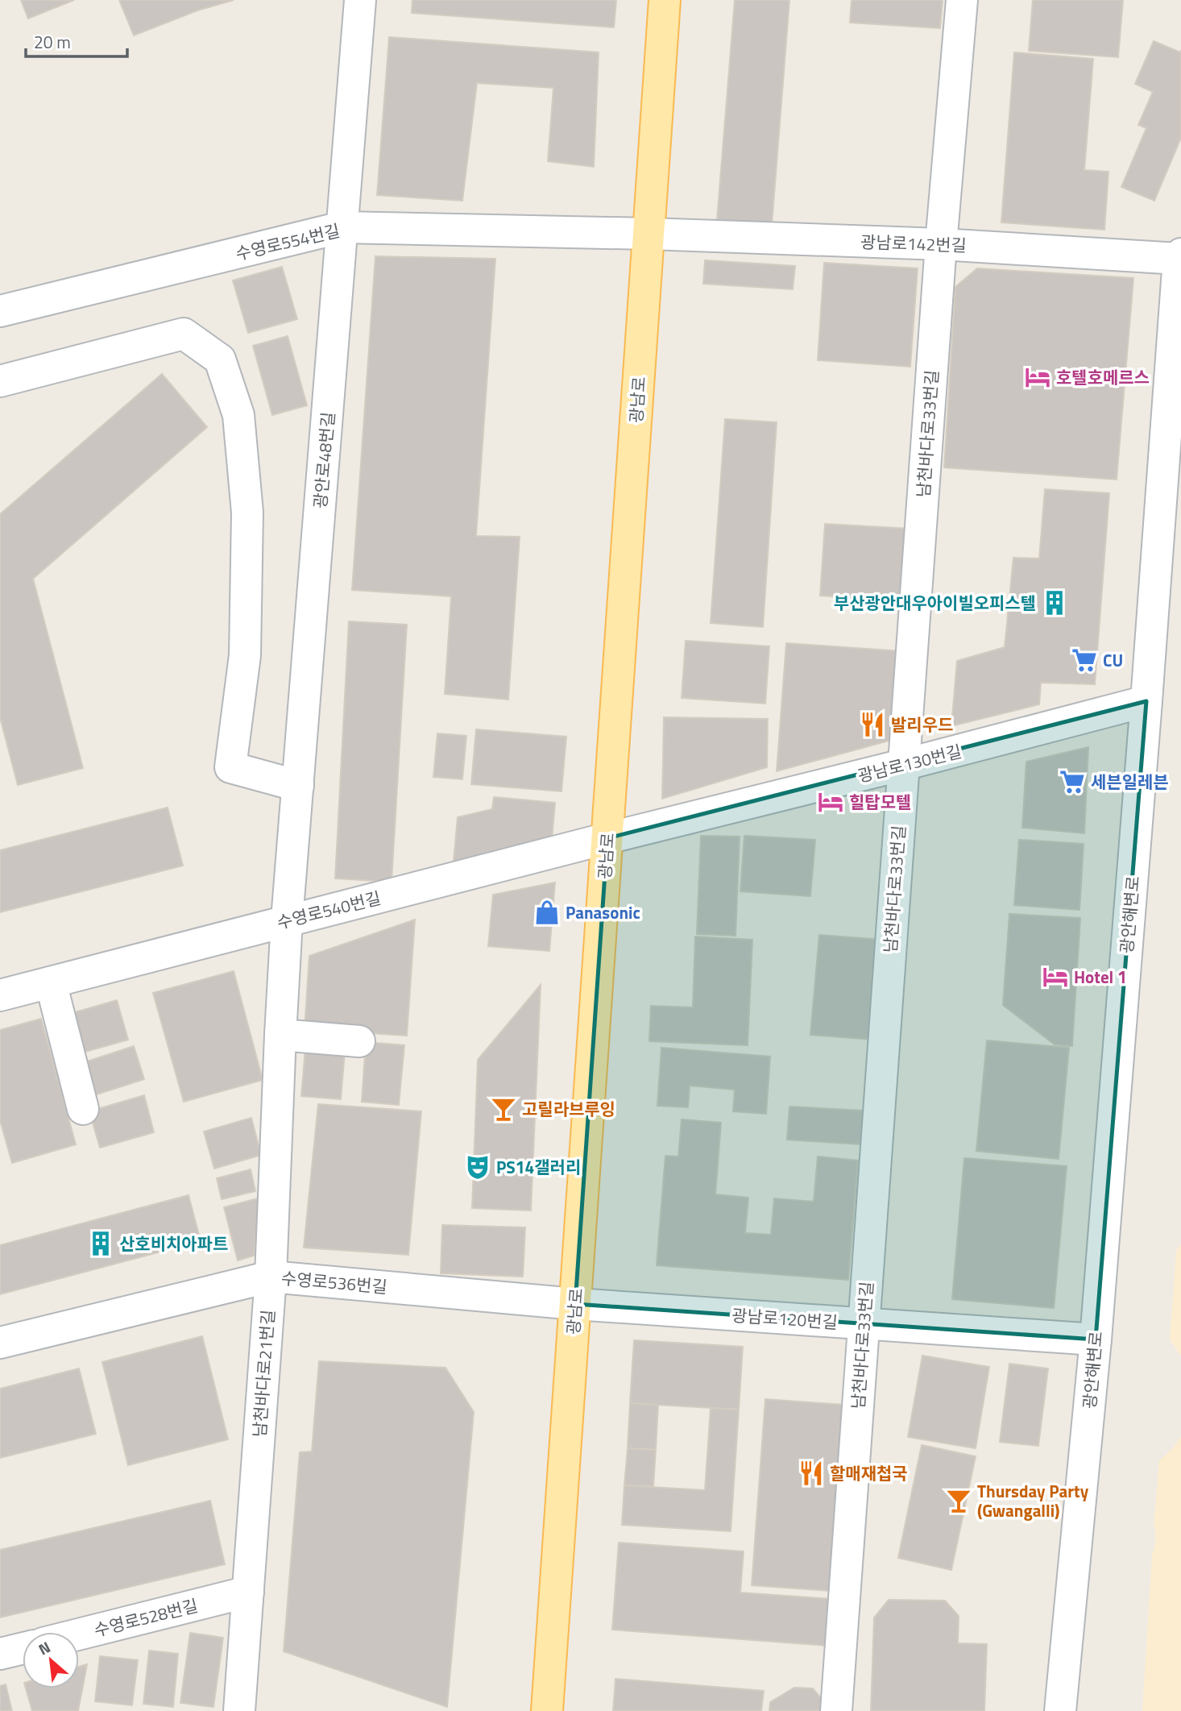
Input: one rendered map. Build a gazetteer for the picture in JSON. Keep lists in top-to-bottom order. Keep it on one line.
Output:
{"streets":{"main road":["광남로"],"street":["수영로554번길","광남로142번길","남천바다로33번길","광안로48번길","광남로130번길","수영로540번길","광안해변로","수영로536번길","광남로120번길","남천바다로21번길","수영로528번길"]},"crossings":[["수영로554번길","광남로142번길"],["수영로554번길","광남로"],["수영로554번길","광안로48번길"],["광남로142번길","광남로"],["광남로142번길","남천바다로33번길"],["광남로142번길","광안해변로"],["광남로","광남로130번길"],["광남로","수영로540번길"],["광남로","수영로536번길"],["광남로","광남로120번길"],["남천바다로33번길","광남로130번길"],["남천바다로33번길","광남로120번길"],["광안로48번길","수영로540번길"],["광안로48번길","남천바다로21번길"],["광남로130번길","수영로540번길"],["광남로130번길","광안해변로"],["수영로540번길","남천바다로21번길"],["광안해변로","광남로120번길"],["수영로536번길","광남로120번길"],["수영로536번길","남천바다로21번길"],["남천바다로21번길","수영로528번길"]],"places":{"hotel":["호텔호메르스","힐탑모텔","Hotel 1"],"building":["부산광안대우아이빌오피스텔","산호비치아파트"],"supermarket":["CU","세븐일레븐"],"restaurant":["발리우드","할매재첩국"],"shop":["Panasonic"],"bar":["고릴라브루잉","Thursday Party (Gwangalli)"],"theatre":["PS14갤러리"]},"scale_bar":"20 m","north":"top left"}
